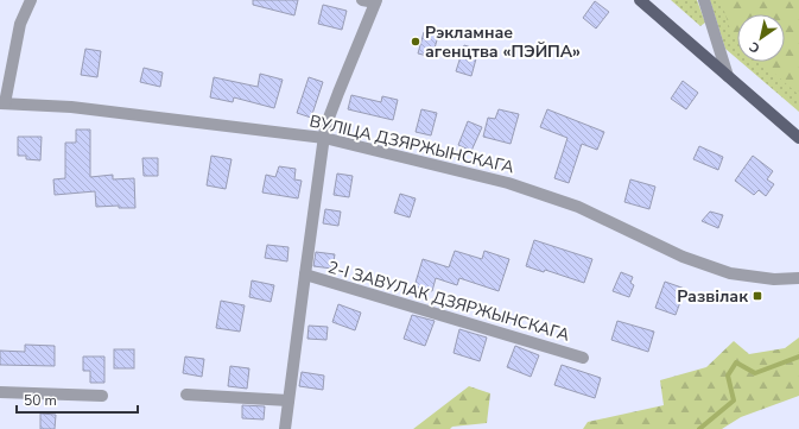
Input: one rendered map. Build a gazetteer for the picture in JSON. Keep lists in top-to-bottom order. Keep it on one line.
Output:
{"streets":{"street":["ВУЛІЦА ДЗЯРЖЫНСКАГА","2-І ЗАВУЛАК ДЗЯРЖЫНСКАГА"]},"crossings":[["ВУЛІЦА ДЗЯРЖЫНСКАГА","2-І ЗАВУЛАК ДЗЯРЖЫНСКАГА"]],"places":{"other":["Рэкламнае агенцтва «ПЭЙПА»"],"transit":["Развілак"]},"scale_bar":"50 m","north":"bottom left"}
